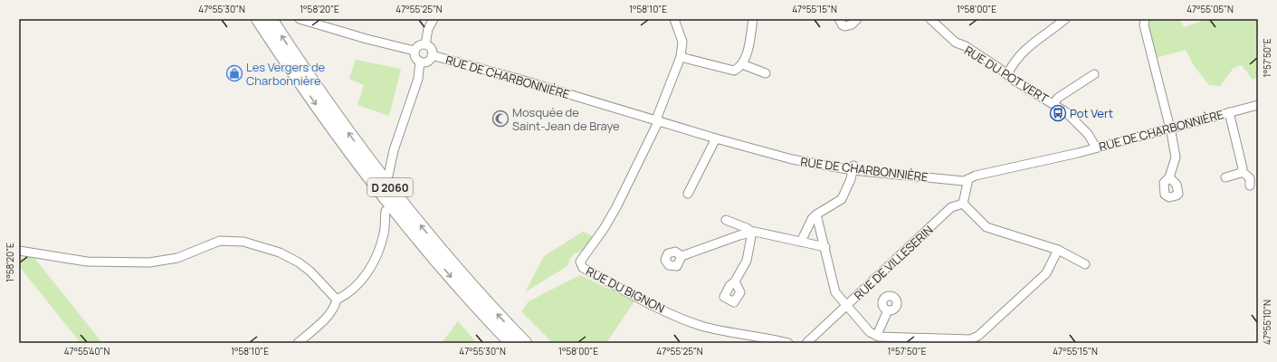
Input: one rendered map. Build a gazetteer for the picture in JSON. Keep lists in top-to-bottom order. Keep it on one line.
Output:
{"streets":{"highway":["D 2060"],"street":["RUE DU POT VERT","RUE DE CHARBONNIÈRE","RUE DE VILLESERIN","RUE DU BIGNON"]},"crossings":[["RUE DU POT VERT","RUE DE CHARBONNIÈRE"],["RUE DE CHARBONNIÈRE","RUE DU BIGNON"]],"places":{"shop":["Les Vergers de Charbonnière"],"bus stop":["Pot Vert"],"mosque":["Mosquée de Saint-Jean de Braye"]},"coordinates":["47°55'30\"N","1°58'20\"E","47°55'25\"N","1°58'10\"E","47°55'15\"N","1°58'00\"E","47°55'05\"N","1°57'50\"E","47°55'10\"N","47°55'40\"N"]}
